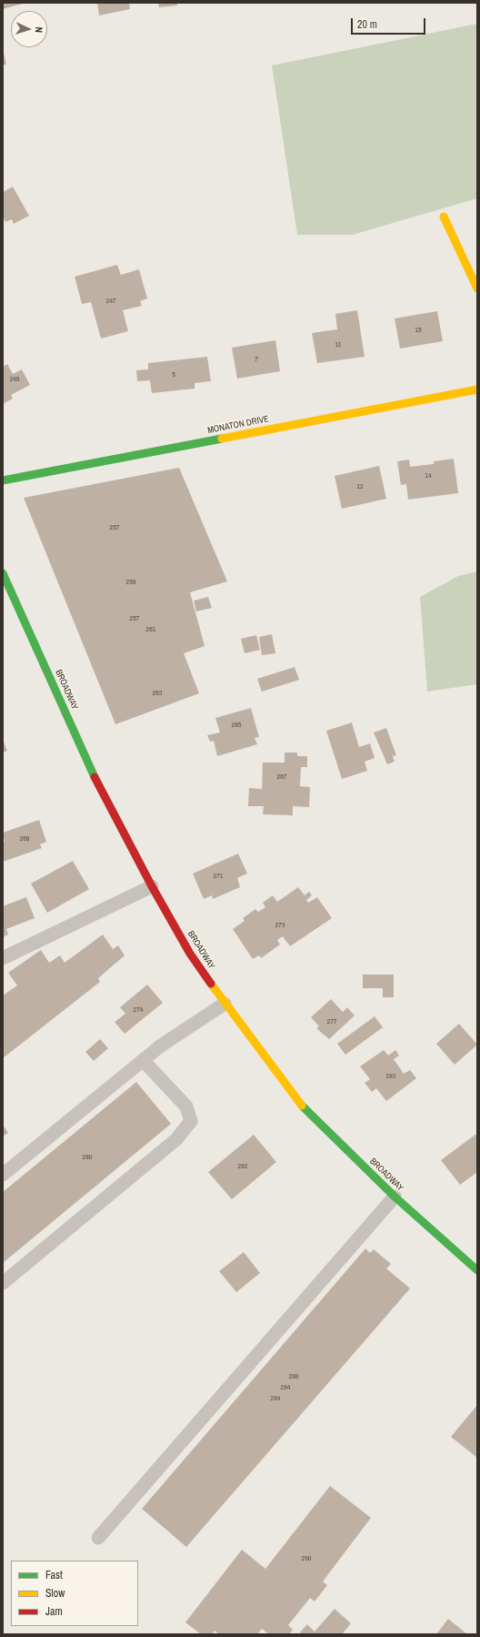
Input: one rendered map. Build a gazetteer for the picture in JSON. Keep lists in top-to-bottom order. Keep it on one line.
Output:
{"streets":{"street":["MONATON DRIVE","BROADWAY"]},"house_numbers":["247","15","11","7","5","249","14","12","257","259","257","261","263","265","267","266","271","273","274","277","283","280","282","288","284","284","290"],"legend":["Fast","Slow","Jam"],"scale_bar":"20 m","north":"right"}
